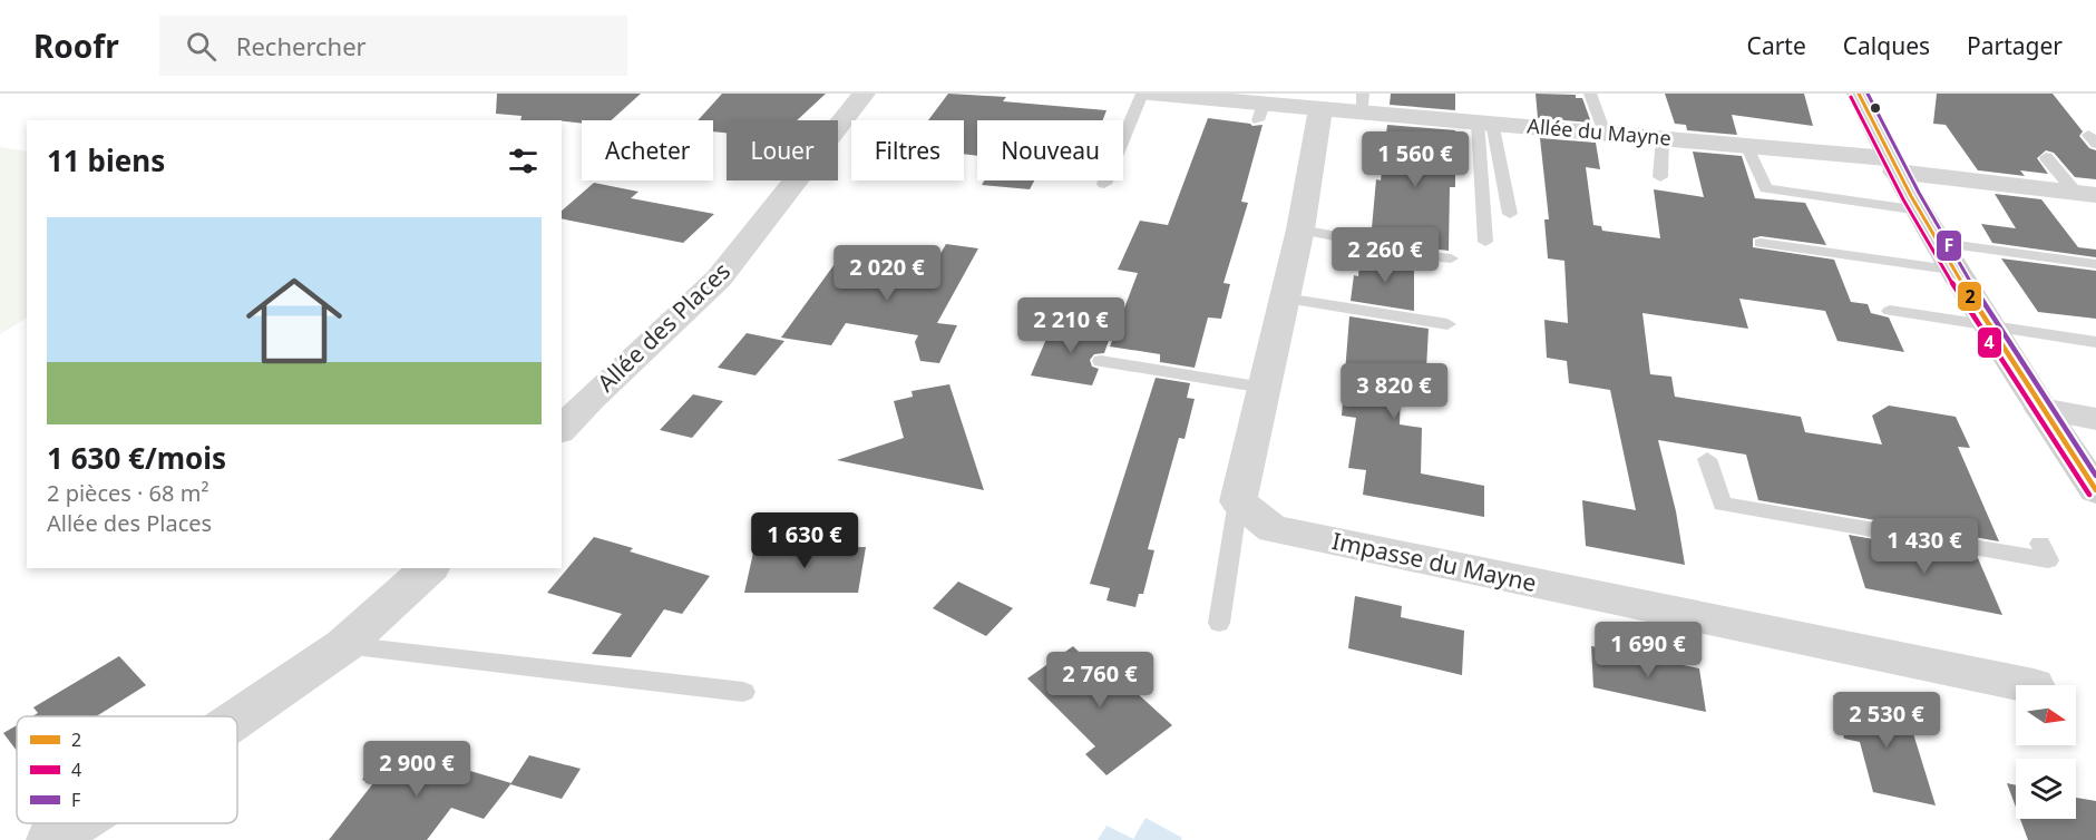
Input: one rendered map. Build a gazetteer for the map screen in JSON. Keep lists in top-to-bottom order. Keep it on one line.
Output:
{"streets":{"street":["Allée du Mayne","Allée des Places","Impasse du Mayne"]},"lines":["transit line 2","transit line F","transit line 4"],"legend":["2","4","F"],"north":"right","page":{"header":"Roofr","search":"Rechercher","nav":["Carte","Calques","Partager"],"chip":["Acheter","Louer","Filtres","Nouveau"],"heading":"11 biens","price":["1 560 €","2 260 €","2 020 €","2 210 €","3 820 €","1 630 €","1 430 €","1 690 €","2 760 €","2 530 €","2 900 €"],"list":[{"name":"1 630 €/mois","note":"2 pièces · 68 m² · Allée des Places"}]}}
